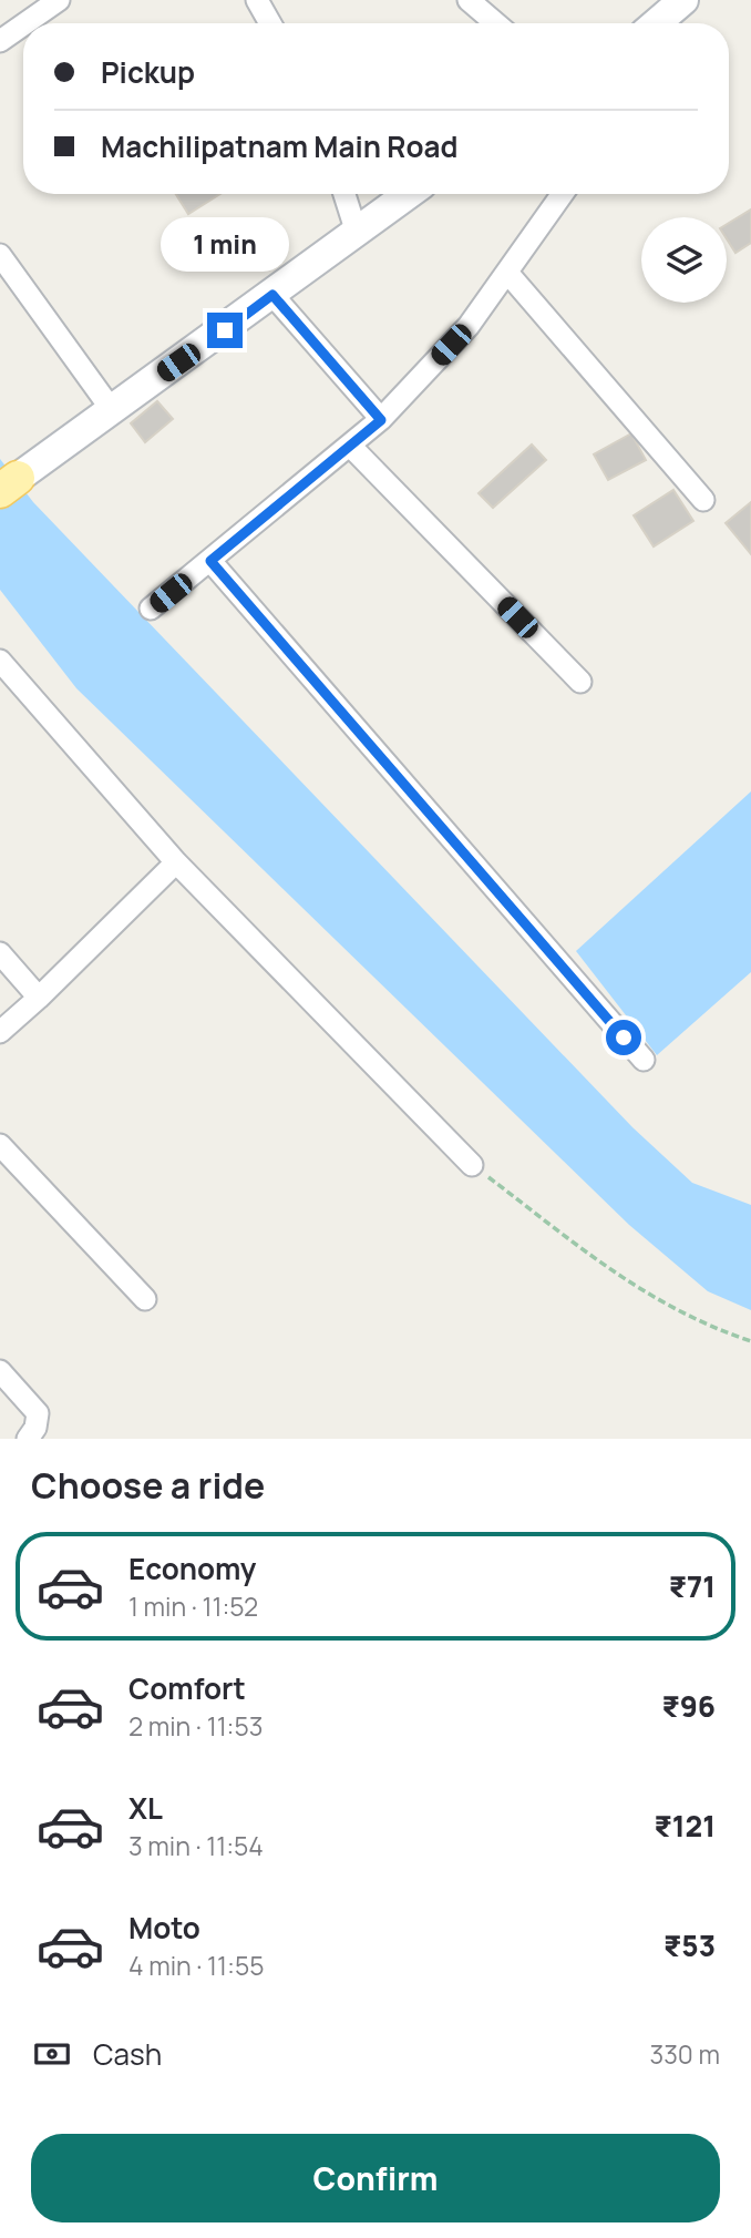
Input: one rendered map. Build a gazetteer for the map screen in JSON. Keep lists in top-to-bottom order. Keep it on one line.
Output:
{"page":{"banner":["Pickup","Machilipatnam Main Road"],"bubble":"1 min","heading":"Choose a ride","list":[{"name":"Economy","note":"1 min · 11:52","value":"₹71"},{"name":"Comfort","note":"2 min · 11:53","value":"₹96"},{"name":"XL","note":"3 min · 11:54","value":"₹121"},{"name":"Moto","note":"4 min · 11:55","value":"₹53"}],"pay":["Cash","330 m"],"buttons":"Confirm"}}
